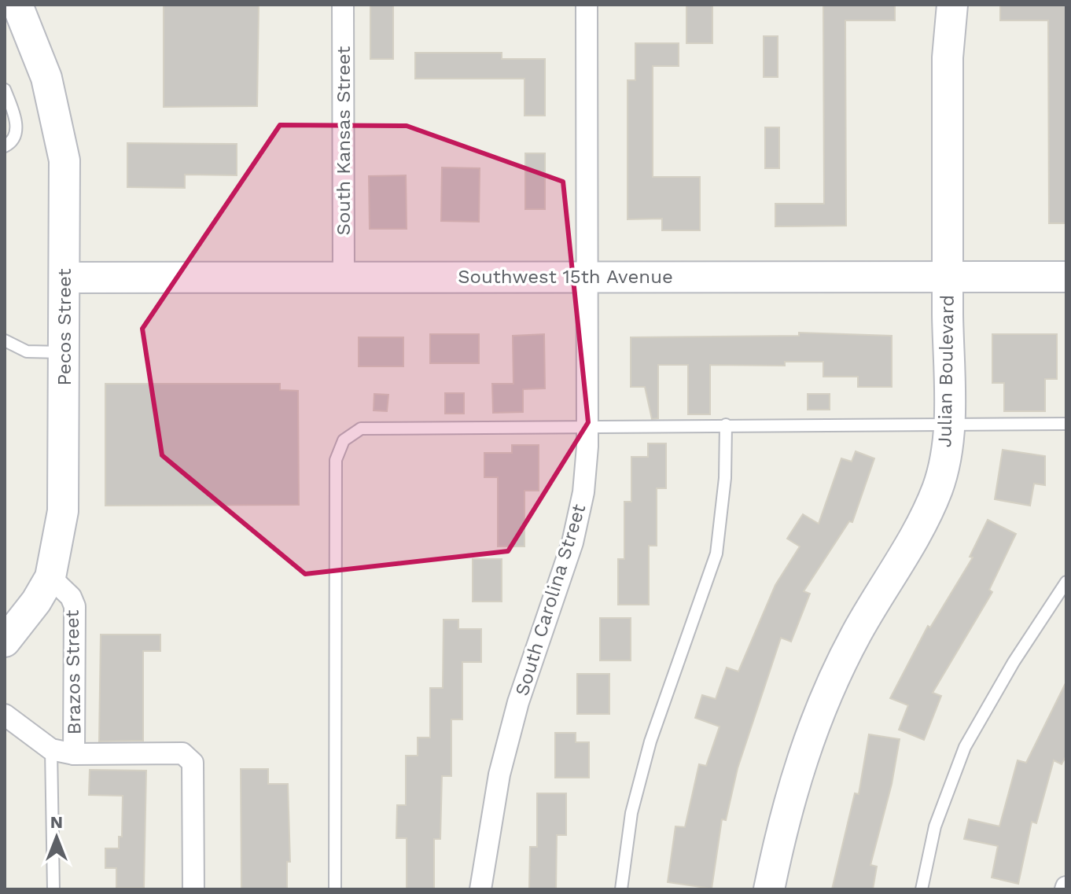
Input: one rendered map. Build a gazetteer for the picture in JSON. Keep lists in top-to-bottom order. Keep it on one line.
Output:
{"streets":{"main road":["Southwest 15th Avenue","Pecos Street","Julian Boulevard"],"street":["South Kansas Street","South Carolina Street","Brazos Street"]},"crossings":[["South Kansas Street","Southwest 15th Avenue"],["Southwest 15th Avenue","Pecos Street"],["Southwest 15th Avenue","Julian Boulevard"],["Southwest 15th Avenue","South Carolina Street"],["Pecos Street","Brazos Street"]],"north":"top"}
